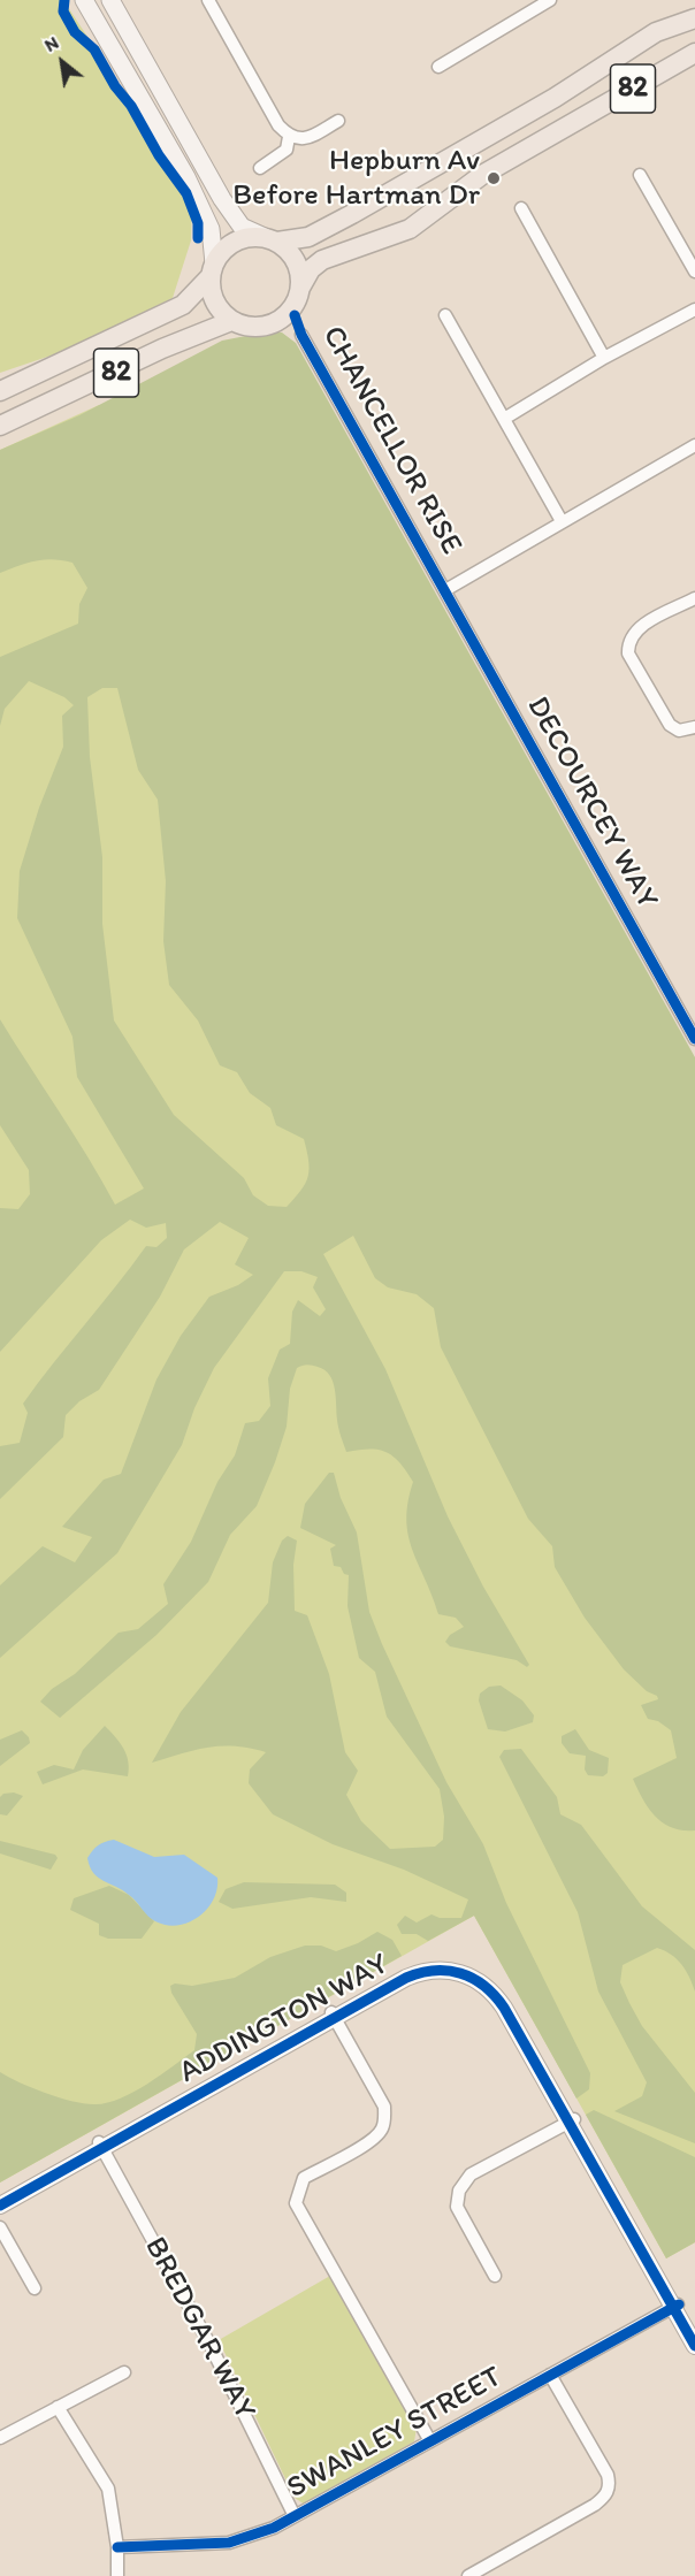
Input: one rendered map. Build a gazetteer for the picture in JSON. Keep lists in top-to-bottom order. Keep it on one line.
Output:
{"streets":{"main road":["82"],"street":["CHANCELLOR RISE","DECOURCEY WAY","ADDINGTON WAY","BREDGAR WAY","SWANLEY STREET"]},"crossings":[["CHANCELLOR RISE","DECOURCEY WAY"],["ADDINGTON WAY","BREDGAR WAY"],["ADDINGTON WAY","SWANLEY STREET"],["BREDGAR WAY","SWANLEY STREET"]],"places":["Hepburn Av Before Hartman Dr"],"north":"top left"}
